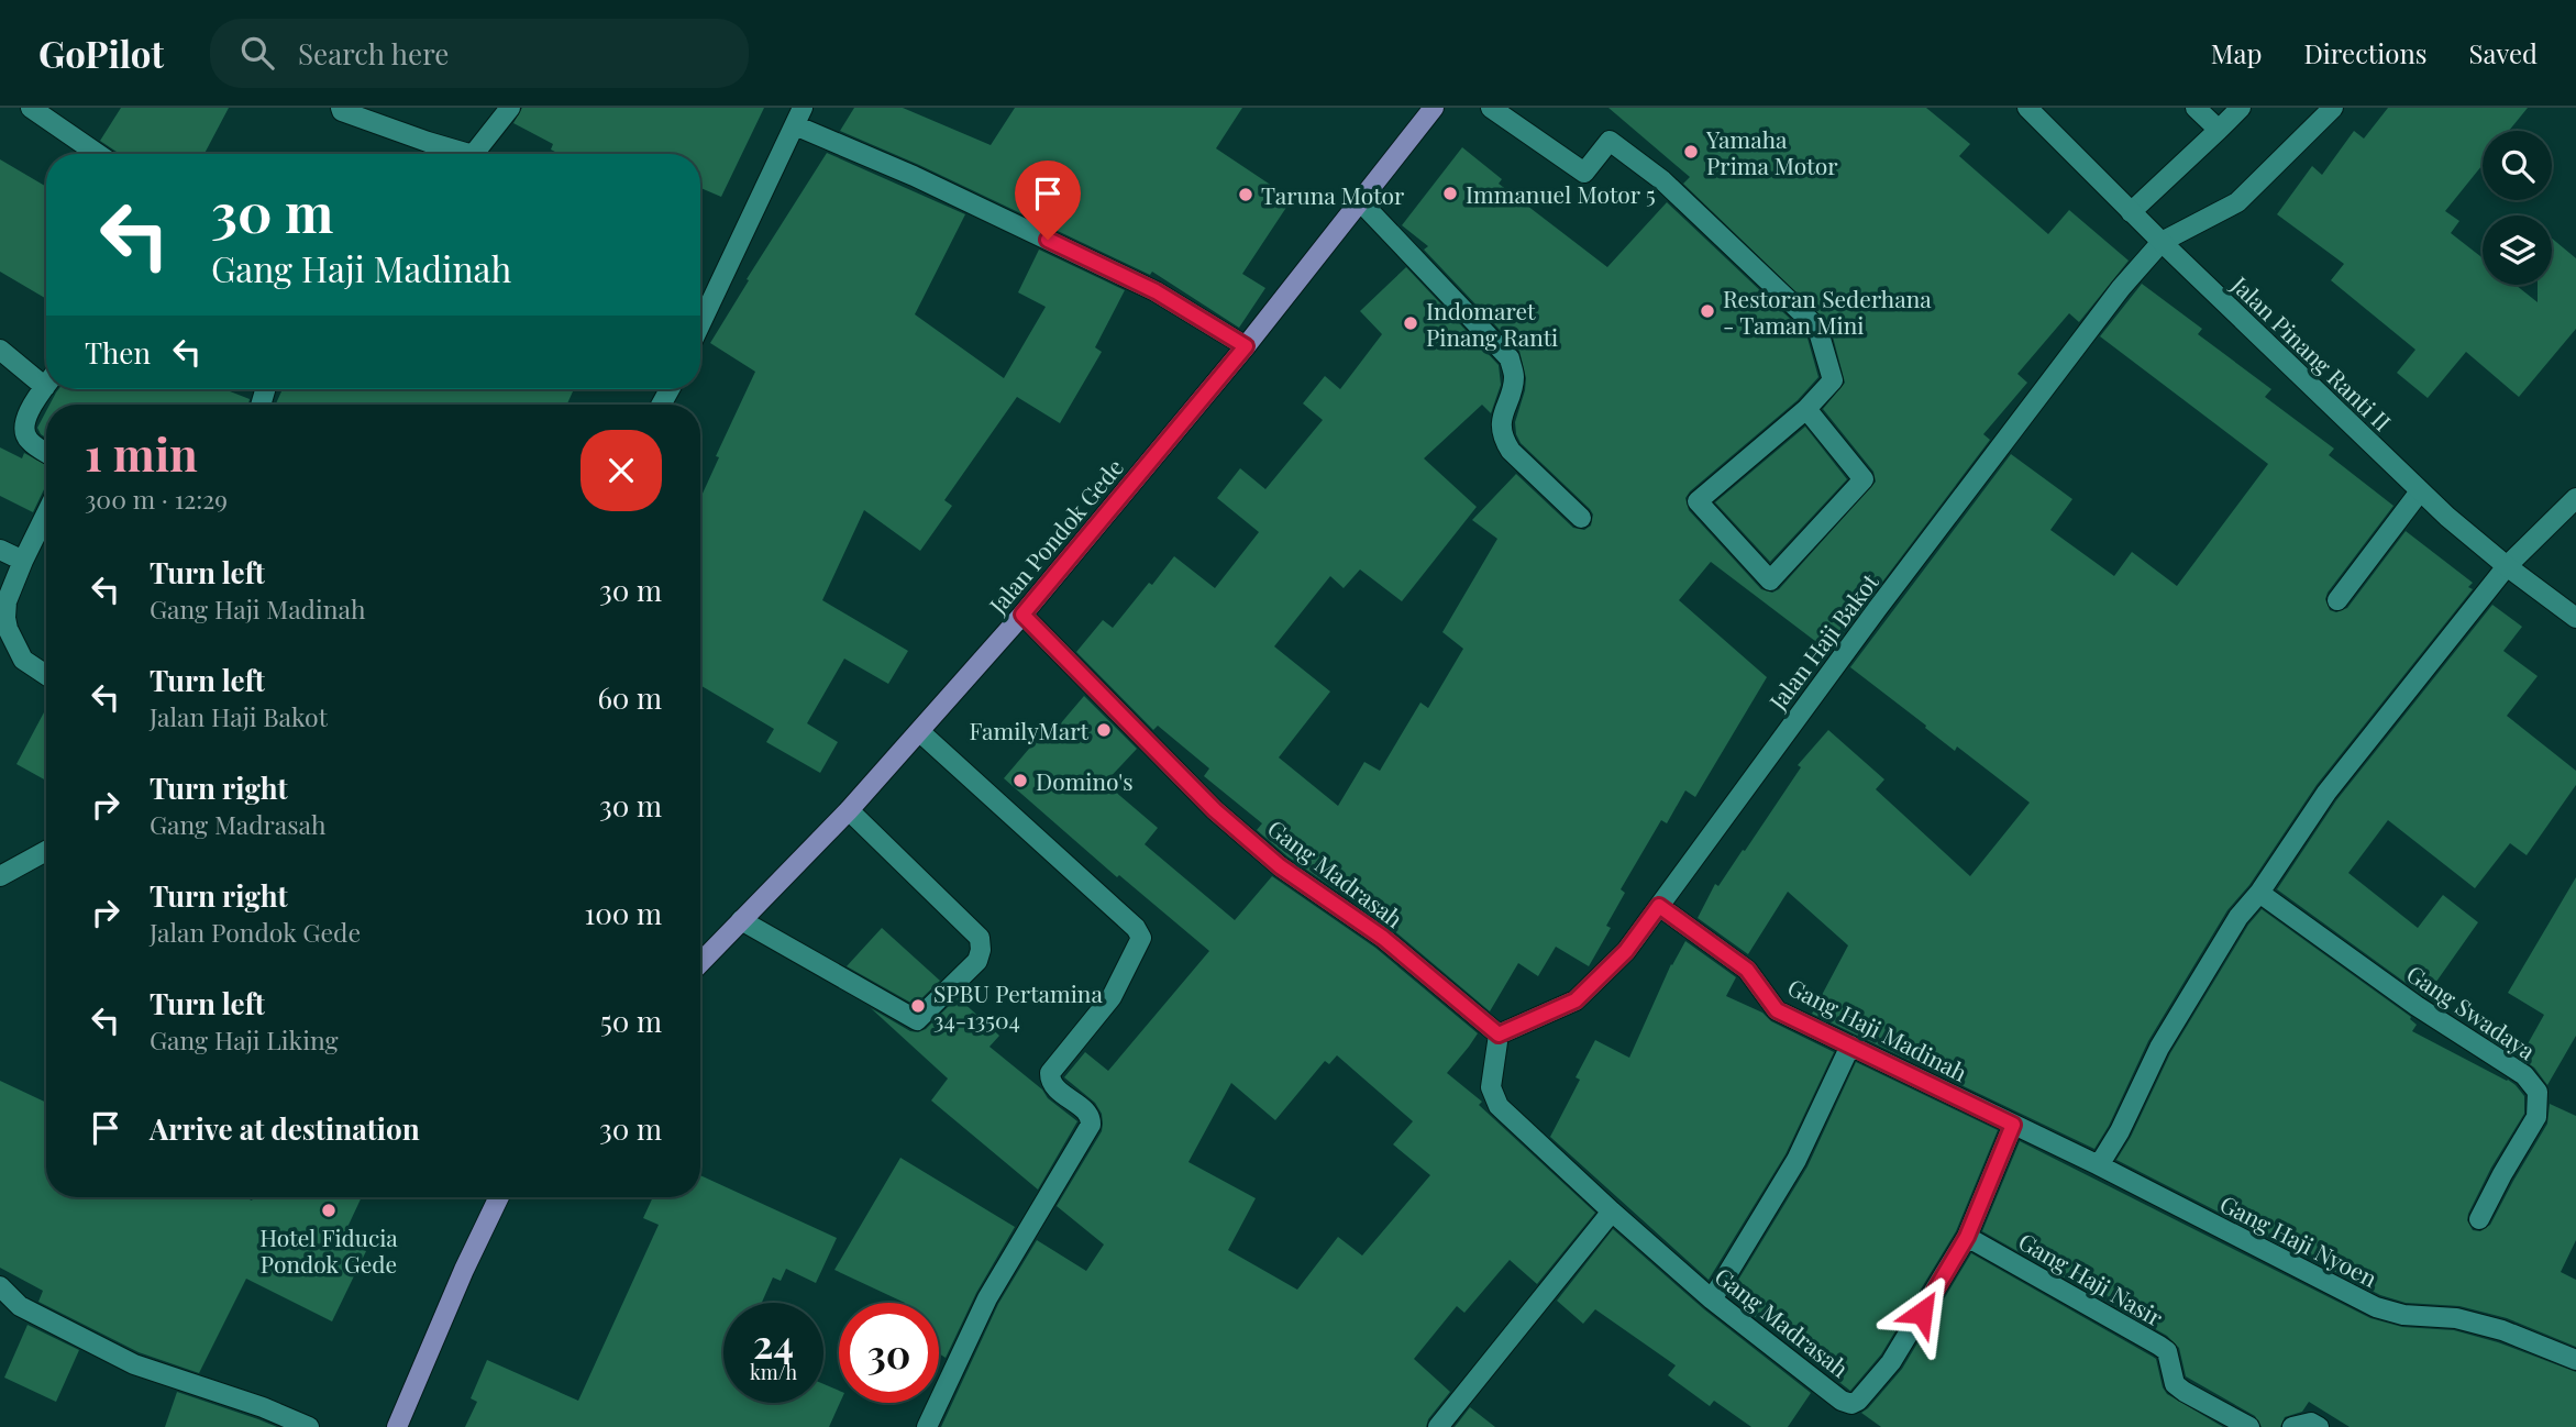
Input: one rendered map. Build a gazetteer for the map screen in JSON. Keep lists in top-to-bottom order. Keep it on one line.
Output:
{"streets":{"main road":["Jalan Pondok Gede"],"street":["Jalan Pinang Ranti II","Jalan Haji Bakot","Gang Madrasah","Gang Swadaya","Gang Haji Madinah","Gang Haji Nyoen","Gang Haji Nasir"]},"crossings":[["Jalan Pinang Ranti II","Jalan Haji Bakot"],["Jalan Pondok Gede","Gang Madrasah"],["Jalan Haji Bakot","Gang Madrasah"],["Jalan Haji Bakot","Gang Haji Madinah"],["Gang Madrasah","Gang Haji Madinah"],["Gang Madrasah","Gang Haji Nyoen"],["Gang Madrasah","Gang Haji Nasir"],["Gang Haji Madinah","Gang Haji Nyoen"]],"places":["Yamaha Prima Motor","Immanuel Motor 5","Taruna Motor","Restoran Sederhana - Taman Mini","Indomaret Pinang Ranti","FamilyMart","Domino's","SPBU Pertamina 34-13504","Hotel Fiducia Pondok Gede"],"page":{"header":"GoPilot","search":"Search here","nav":["Map","Directions","Saved"],"turn":["30 m","Gang Haji Madinah"],"then":"Then","heading":["1 min","300 m · 12:29"],"list":[{"name":"Turn left","note":"Gang Haji Madinah","value":"30 m"},{"name":"Turn left","note":"Jalan Haji Bakot","value":"60 m"},{"name":"Turn right","note":"Gang Madrasah","value":"30 m"},{"name":"Turn right","note":"Jalan Pondok Gede","value":"100 m"},{"name":"Turn left","note":"Gang Haji Liking","value":"50 m"},{"name":"Arrive at destination","value":"30 m"}],"speed":"24 km/h","limit":"30"}}
